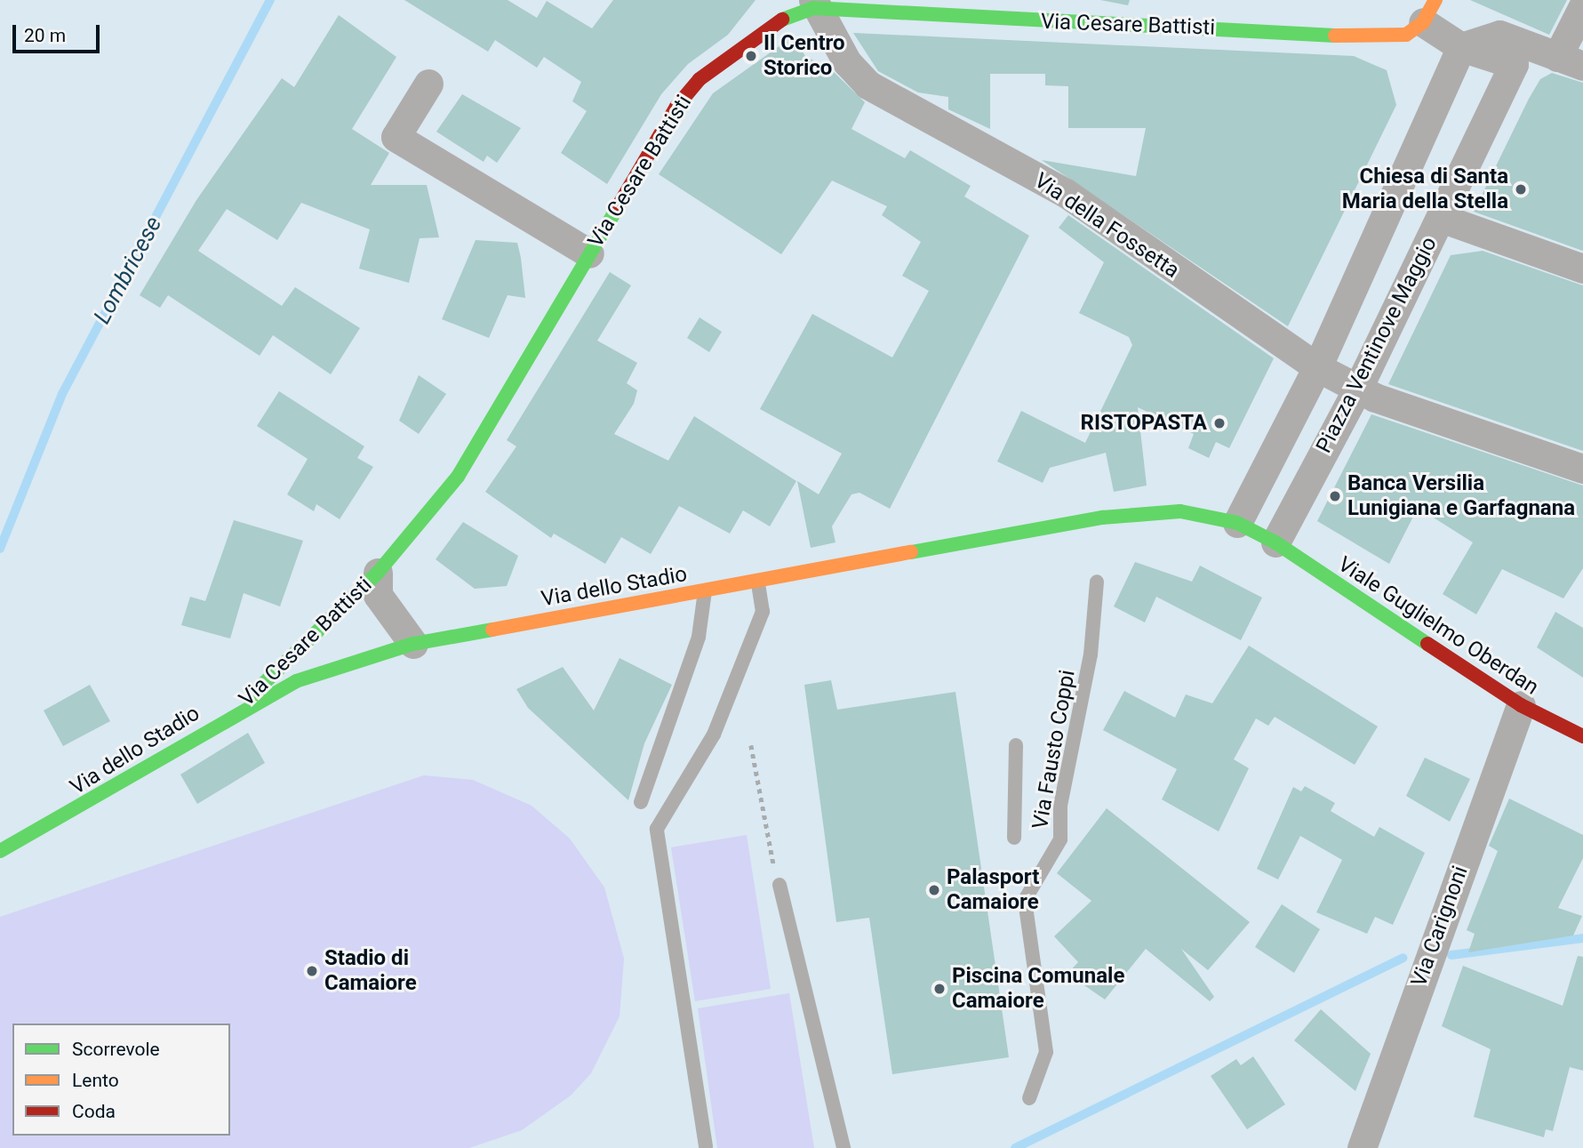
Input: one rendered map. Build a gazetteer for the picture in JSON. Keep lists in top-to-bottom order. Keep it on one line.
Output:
{"streets":{"street":["Via Cesare Battisti","Via della Fossetta","Piazza Ventinove Maggio","Via dello Stadio","Viale Guglielmo Oberdan","Via Carignoni"],"lane":["Via Fausto Coppi"]},"crossings":[["Via Cesare Battisti","Via della Fossetta"],["Via Cesare Battisti","Via dello Stadio"],["Via della Fossetta","Piazza Ventinove Maggio"],["Piazza Ventinove Maggio","Via dello Stadio"],["Piazza Ventinove Maggio","Viale Guglielmo Oberdan"],["Via dello Stadio","Viale Guglielmo Oberdan"],["Viale Guglielmo Oberdan","Via Carignoni"]],"water":["Lombricese"],"places":["Il Centro Storico","Chiesa di Santa Maria della Stella","RISTOPASTA","Banca Versilia Lunigiana e Garfagnana","Palasport Camaiore","Stadio di Camaiore","Piscina Comunale Camaiore"],"legend":["Scorrevole","Lento","Coda"],"scale_bar":"20 m"}
